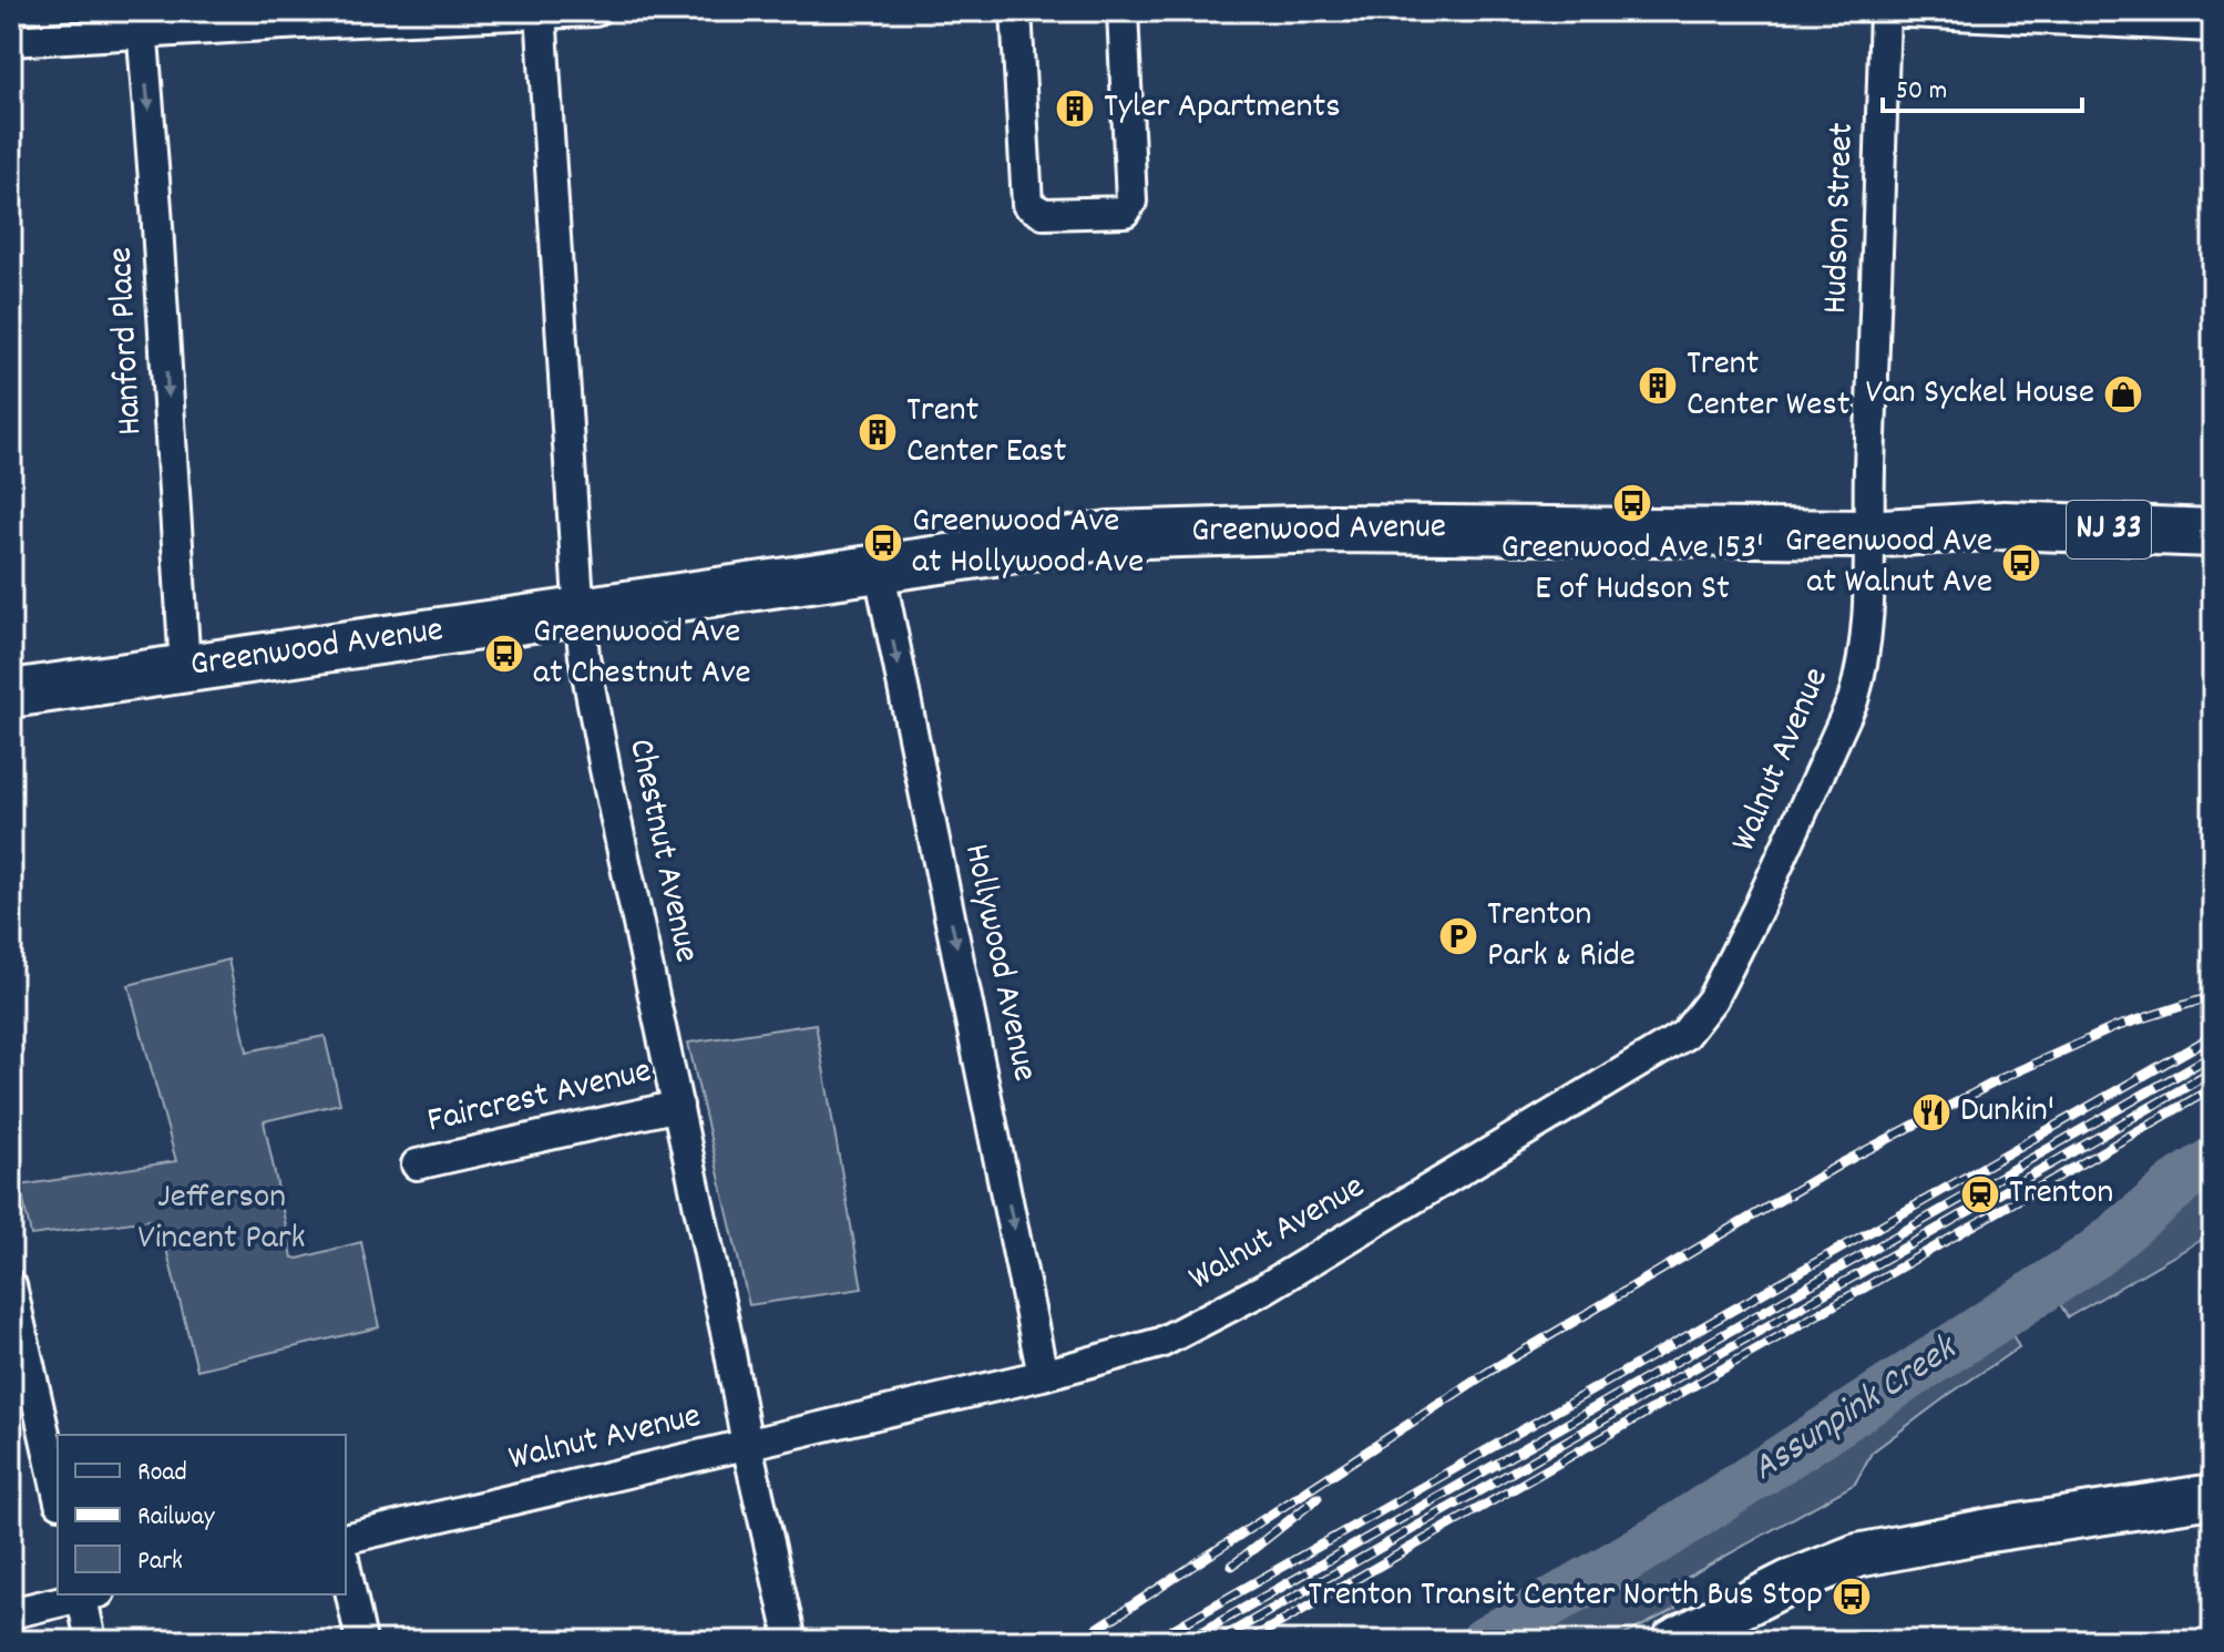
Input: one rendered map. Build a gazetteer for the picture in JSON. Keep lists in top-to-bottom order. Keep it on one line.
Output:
{"streets":{"main road":["NJ 33","Greenwood Avenue"],"street":["Hudson Street","Hanford Place","Walnut Avenue","Chestnut Avenue","Hollywood Avenue","Faircrest Avenue"]},"crossings":[["Hudson Street","Greenwood Avenue"],["Hudson Street","Walnut Avenue"],["Hanford Place","Greenwood Avenue"],["Greenwood Avenue","Walnut Avenue"],["Greenwood Avenue","Chestnut Avenue"],["Greenwood Avenue","Hollywood Avenue"],["Walnut Avenue","Chestnut Avenue"],["Walnut Avenue","Hollywood Avenue"],["Chestnut Avenue","Faircrest Avenue"]],"one_way":["Hanford Place","Hollywood Avenue"],"water":["Assunpink Creek"],"parks":["Jefferson Vincent Park"],"places":{"building":["Tyler Apartments","Trent Center West","Trent Center East"],"shop":["Van Syckel House"],"bus stop":["Greenwood Ave 153' E of Hudson St","Greenwood Ave at Hollywood Ave","Greenwood Ave at Walnut Ave","Greenwood Ave at Chestnut Ave","Trenton Transit Center North Bus Stop"],"parking":["Trenton Park & Ride"],"restaurant":["Dunkin'"],"station":["Trenton"]},"legend":["Road","Railway","Park"],"scale_bar":"50 m"}
